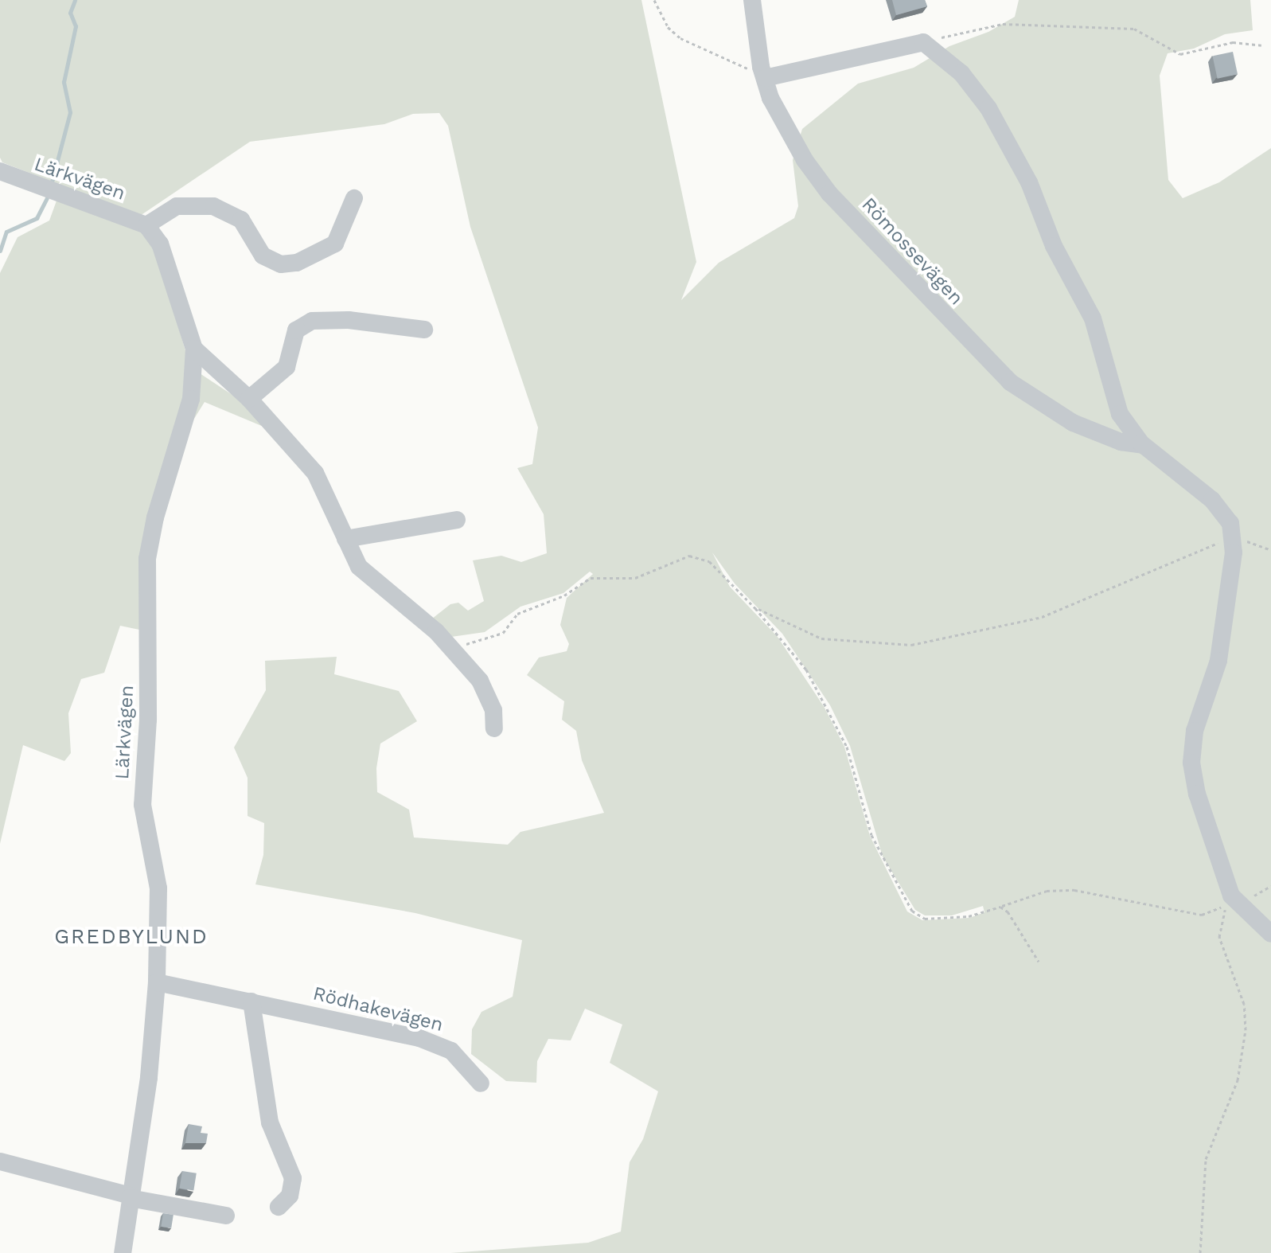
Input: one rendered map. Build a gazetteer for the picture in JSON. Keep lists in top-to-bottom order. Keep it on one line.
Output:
{"streets":{"street":["Lärkvägen","Römossevägen","Rödhakevägen"]},"crossings":[["Lärkvägen","Rödhakevägen"]],"districts":["GREDBYLUND"]}
